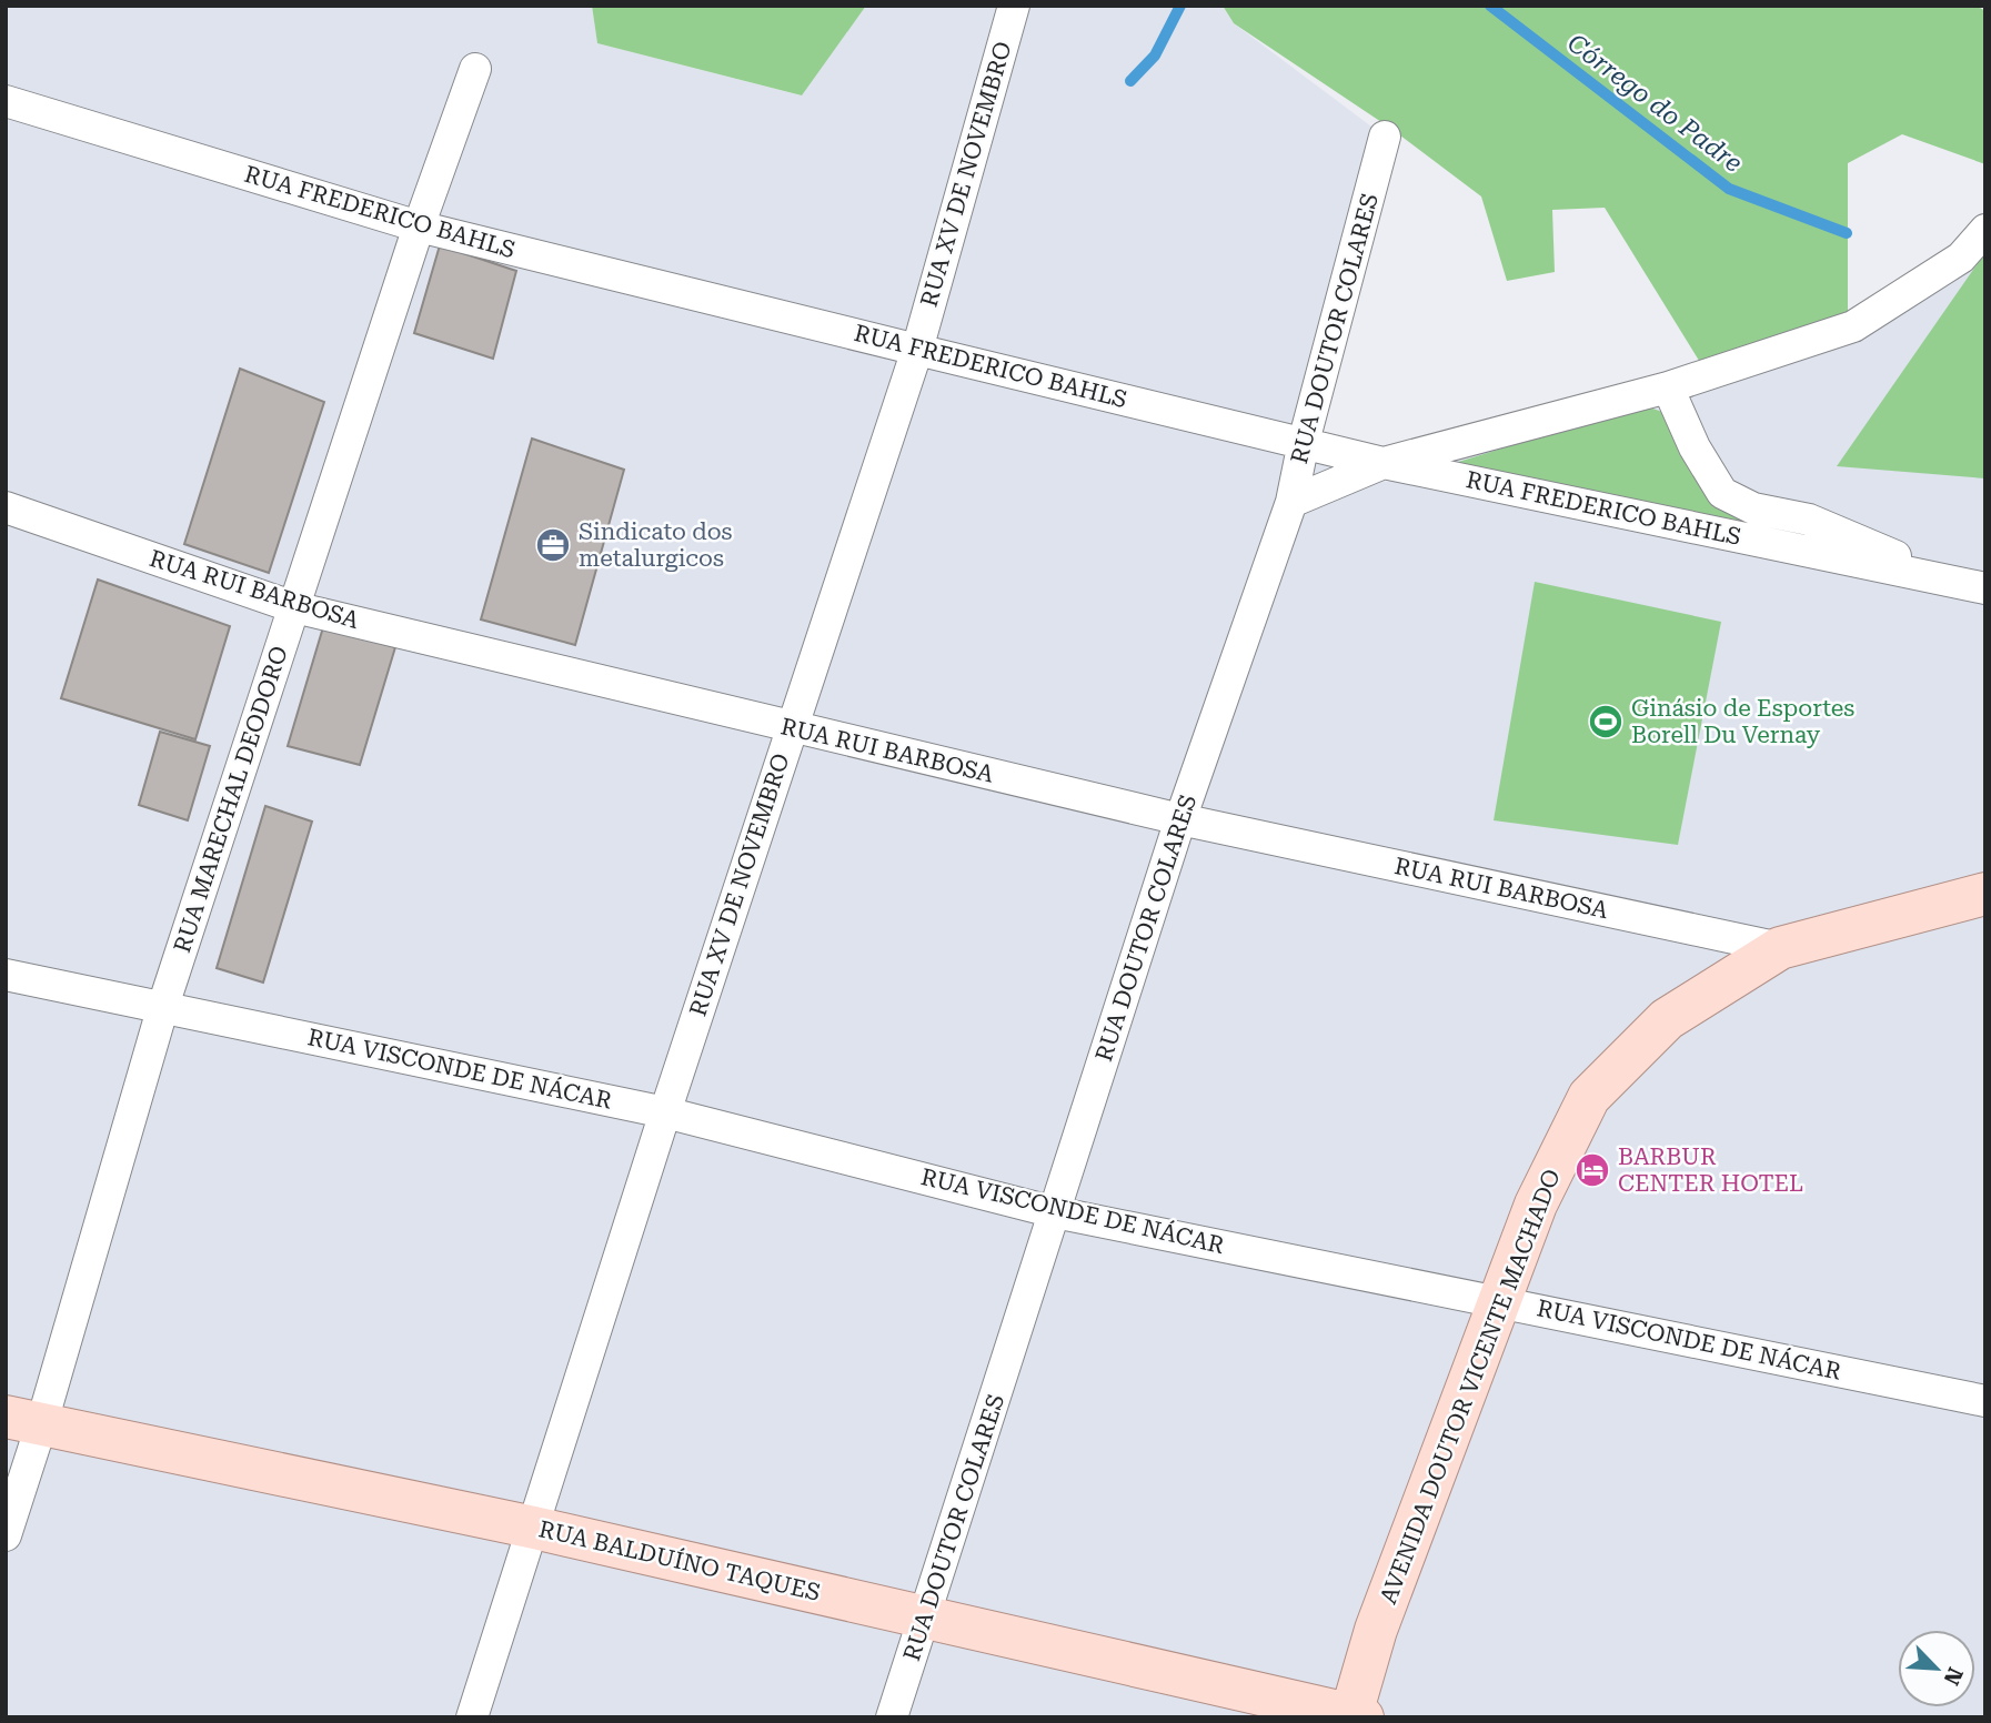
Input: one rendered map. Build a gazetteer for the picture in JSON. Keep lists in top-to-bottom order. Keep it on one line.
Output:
{"streets":{"main road":["AVENIDA DOUTOR VICENTE MACHADO","RUA BALDUÍNO TAQUES"],"street":["RUA XV DE NOVEMBRO","RUA FREDERICO BAHLS","RUA DOUTOR COLARES","RUA RUI BARBOSA","RUA MARECHAL DEODORO","RUA VISCONDE DE NÁCAR"]},"crossings":[["RUA XV DE NOVEMBRO","RUA FREDERICO BAHLS"],["RUA XV DE NOVEMBRO","RUA RUI BARBOSA"],["RUA XV DE NOVEMBRO","RUA VISCONDE DE NÁCAR"],["RUA XV DE NOVEMBRO","RUA BALDUÍNO TAQUES"],["RUA FREDERICO BAHLS","RUA DOUTOR COLARES"],["RUA FREDERICO BAHLS","RUA MARECHAL DEODORO"],["RUA DOUTOR COLARES","RUA RUI BARBOSA"],["RUA DOUTOR COLARES","RUA VISCONDE DE NÁCAR"],["RUA DOUTOR COLARES","RUA BALDUÍNO TAQUES"],["RUA RUI BARBOSA","RUA MARECHAL DEODORO"],["RUA RUI BARBOSA","AVENIDA DOUTOR VICENTE MACHADO"],["RUA MARECHAL DEODORO","RUA VISCONDE DE NÁCAR"],["RUA MARECHAL DEODORO","RUA BALDUÍNO TAQUES"],["RUA VISCONDE DE NÁCAR","AVENIDA DOUTOR VICENTE MACHADO"],["AVENIDA DOUTOR VICENTE MACHADO","RUA BALDUÍNO TAQUES"]],"water":["Córrego do Padre"],"places":{"office":["Sindicato dos metalurgicos"],"sports":["Ginásio de Esportes Borell Du Vernay"],"hotel":["BARBUR CENTER HOTEL"]},"north":"bottom right"}
